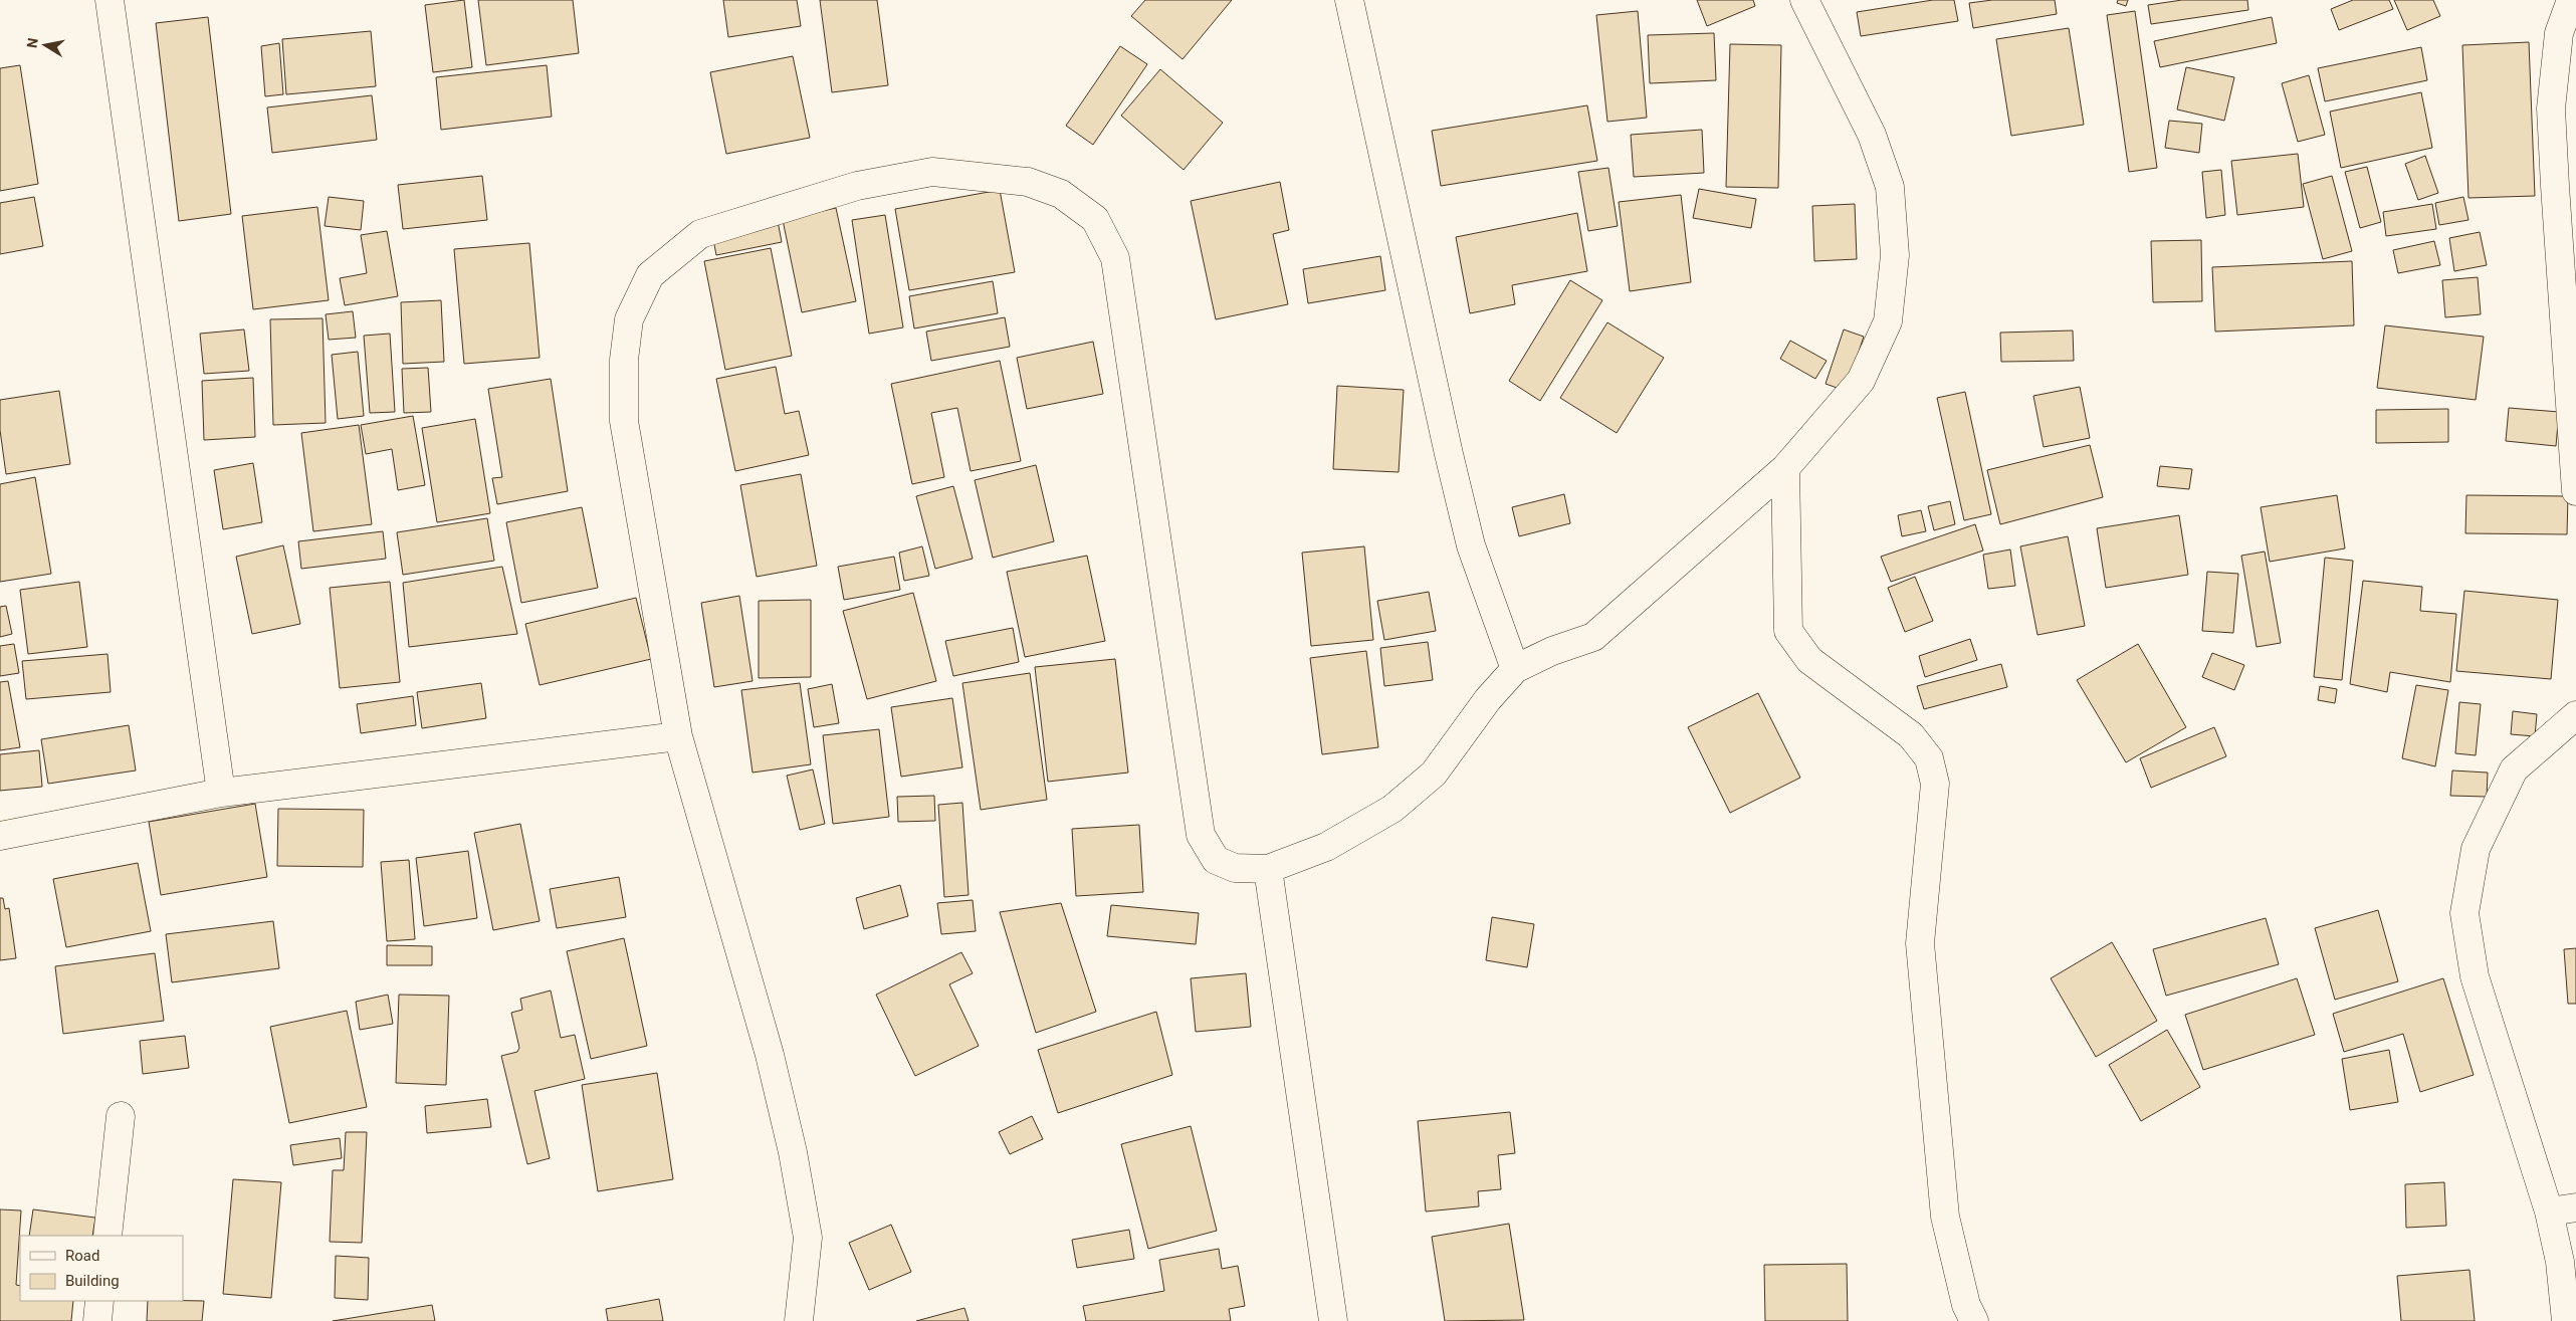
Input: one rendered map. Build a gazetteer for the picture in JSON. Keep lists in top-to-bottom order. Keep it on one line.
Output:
{"legend":["Road","Building"],"north":"left"}
